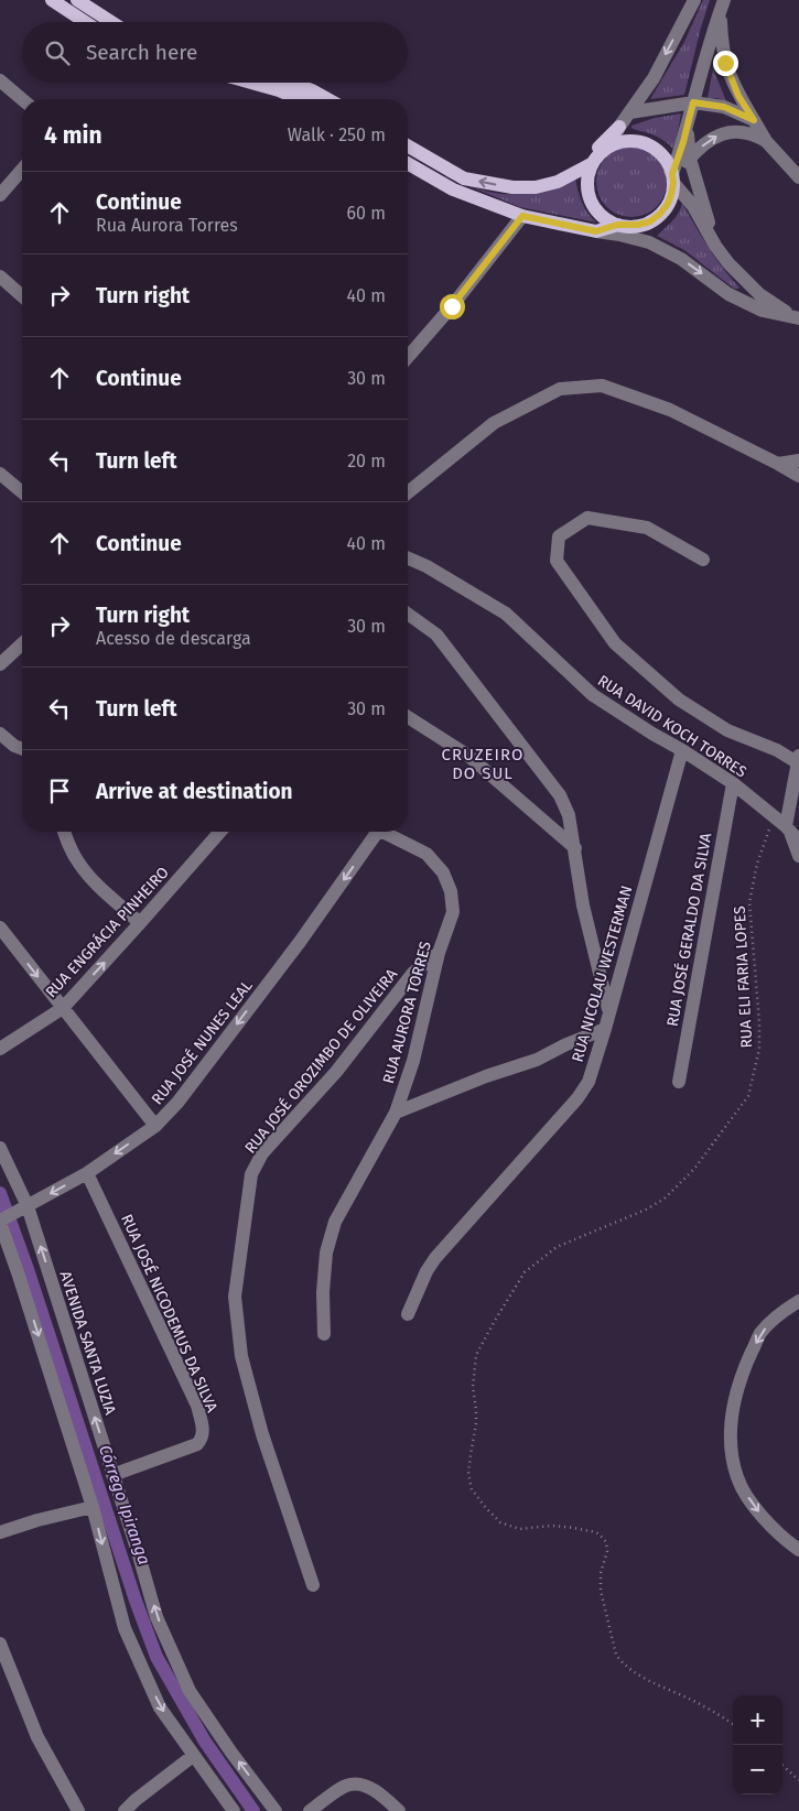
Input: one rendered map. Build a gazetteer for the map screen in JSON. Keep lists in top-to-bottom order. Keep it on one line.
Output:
{"streets":{"street":["RUA DAVID KOCH TORRES","RUA JOSÉ GERALDO DA SILVA","RUA ENGRÁCIA PINHEIRO","RUA NICOLAU WESTERMAN","RUA AURORA TORRES","RUA JOSÉ NUNES LEAL","RUA JOSÉ OROZIMBO DE OLIVEIRA","RUA JOSÉ NICODEMUS DA SILVA","AVENIDA SANTA LUZIA"],"path":["RUA ELI FARIA LOPES"]},"crossings":[["RUA DAVID KOCH TORRES","RUA JOSÉ GERALDO DA SILVA"],["RUA DAVID KOCH TORRES","RUA NICOLAU WESTERMAN"],["RUA DAVID KOCH TORRES","RUA ELI FARIA LOPES"],["RUA AURORA TORRES","RUA JOSÉ OROZIMBO DE OLIVEIRA"],["RUA JOSÉ NUNES LEAL","RUA JOSÉ NICODEMUS DA SILVA"],["RUA JOSÉ NUNES LEAL","AVENIDA SANTA LUZIA"],["RUA JOSÉ NICODEMUS DA SILVA","AVENIDA SANTA LUZIA"]],"one_way":["RUA ENGRÁCIA PINHEIRO","RUA JOSÉ NUNES LEAL"],"districts":["CRUZEIRO DO SUL"],"water":["Córrego Ipiranga"],"page":{"search":"Search here","heading":["4 min","Walk · 250 m"],"list":[["Continue","Rua Aurora Torres","60 m"],["Turn right","40 m"],["Continue","30 m"],["Turn left","20 m"],["Continue","40 m"],["Turn right","Acesso de descarga","30 m"],["Turn left","30 m"],"Arrive at destination"],"map_buttons":["+","−"]}}
